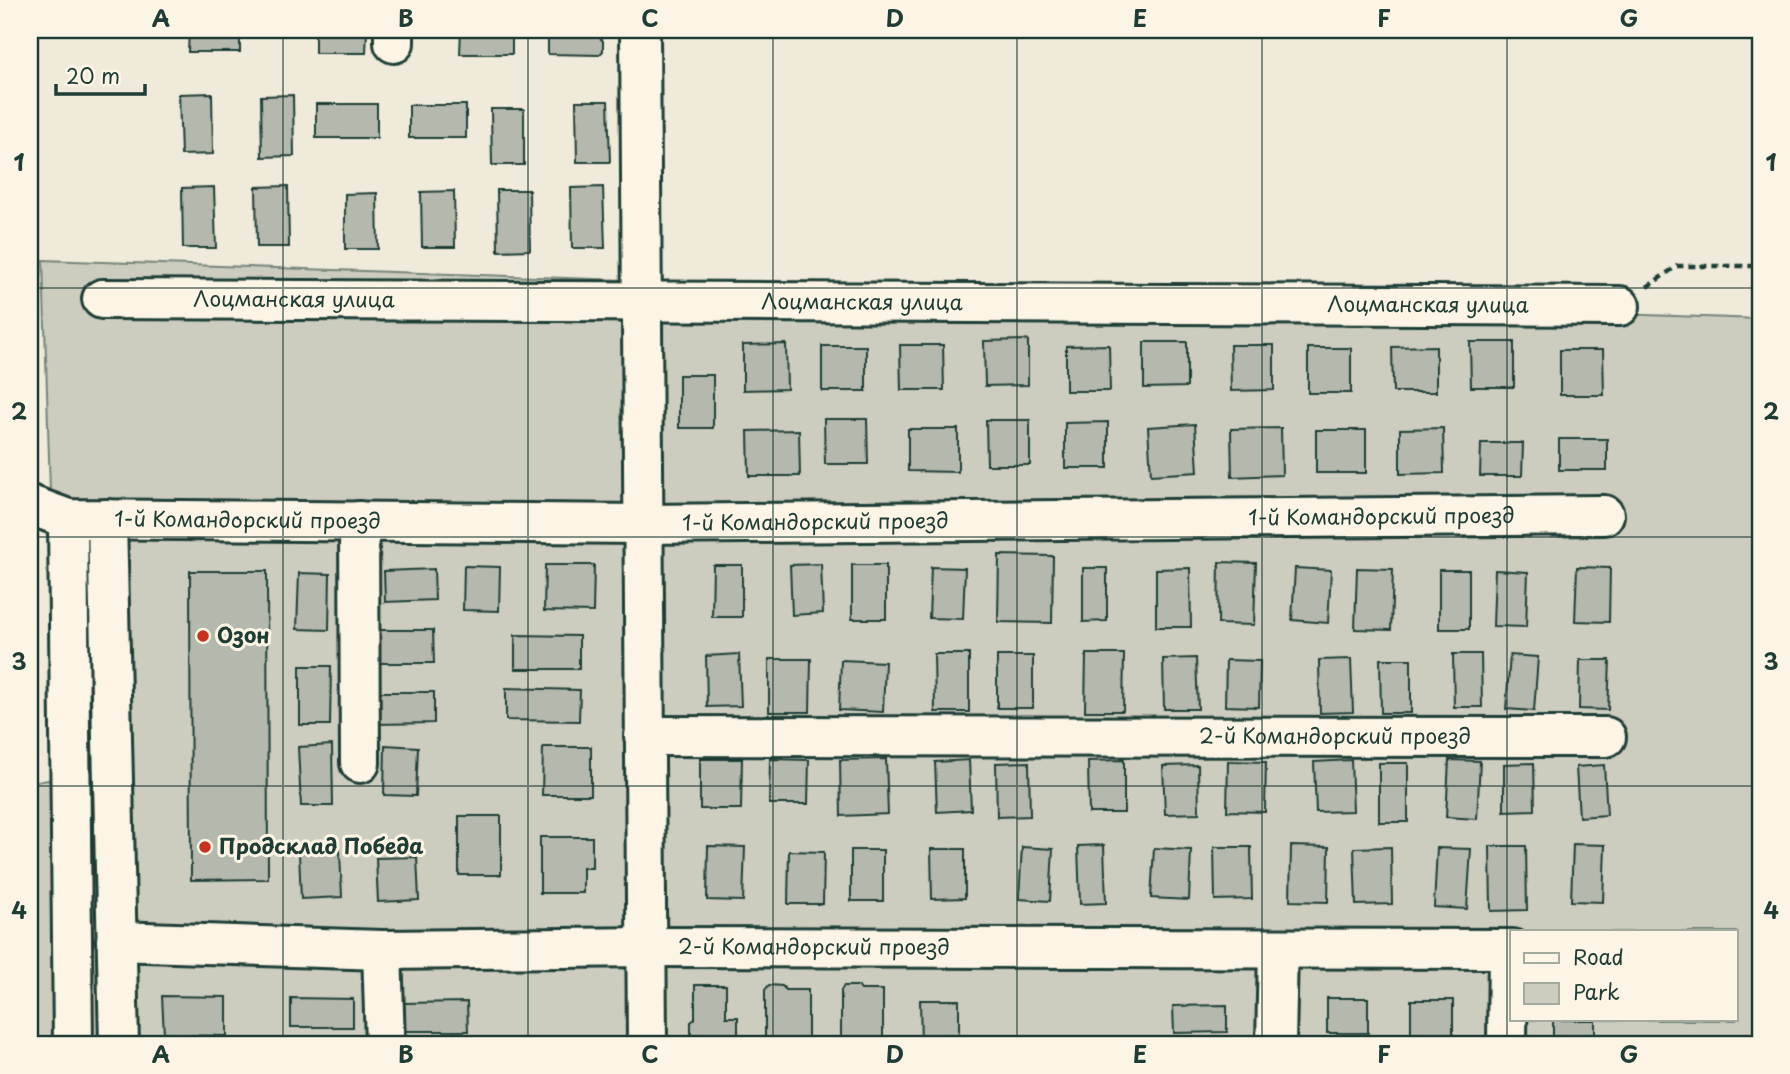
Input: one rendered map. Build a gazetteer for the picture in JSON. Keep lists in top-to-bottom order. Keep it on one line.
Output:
{"streets":{"street":["Лоцманская улица","1-й Командорский проезд","2-й Командорский проезд"]},"places":["Озон","Продсклад Победа"],"legend":["Road","Park"],"scale_bar":"20 m","grid":{"columns":["A","B","C","D","E","F","G"],"rows":["1","2","3","4"]}}
